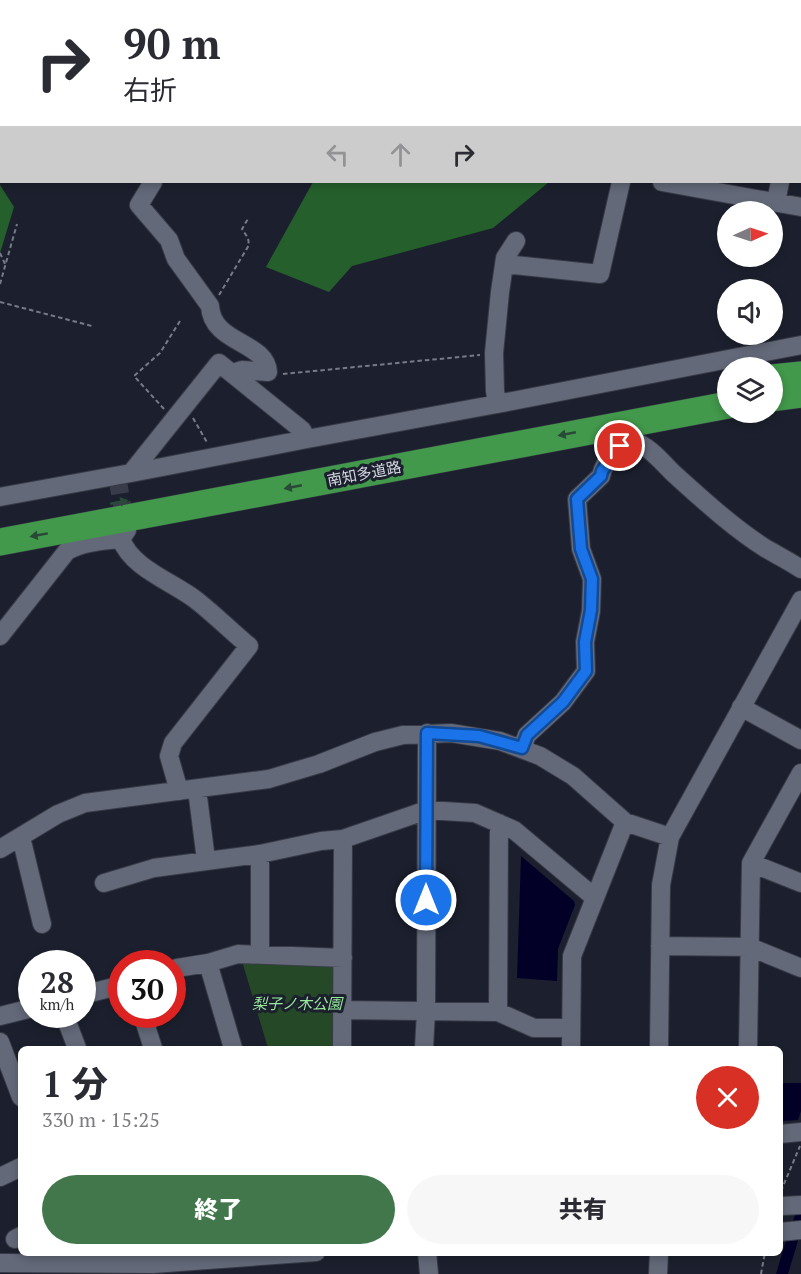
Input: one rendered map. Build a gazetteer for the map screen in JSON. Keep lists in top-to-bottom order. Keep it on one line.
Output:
{"streets":{"highway":["南知多道路"]},"parks":["梨子ノ木公園"],"north":"right","page":{"turn":["90 m","右折"],"speed":"28 km/h","limit":"30","heading":["1 分","330 m · 15:25"],"buttons":["終了","共有"]}}
